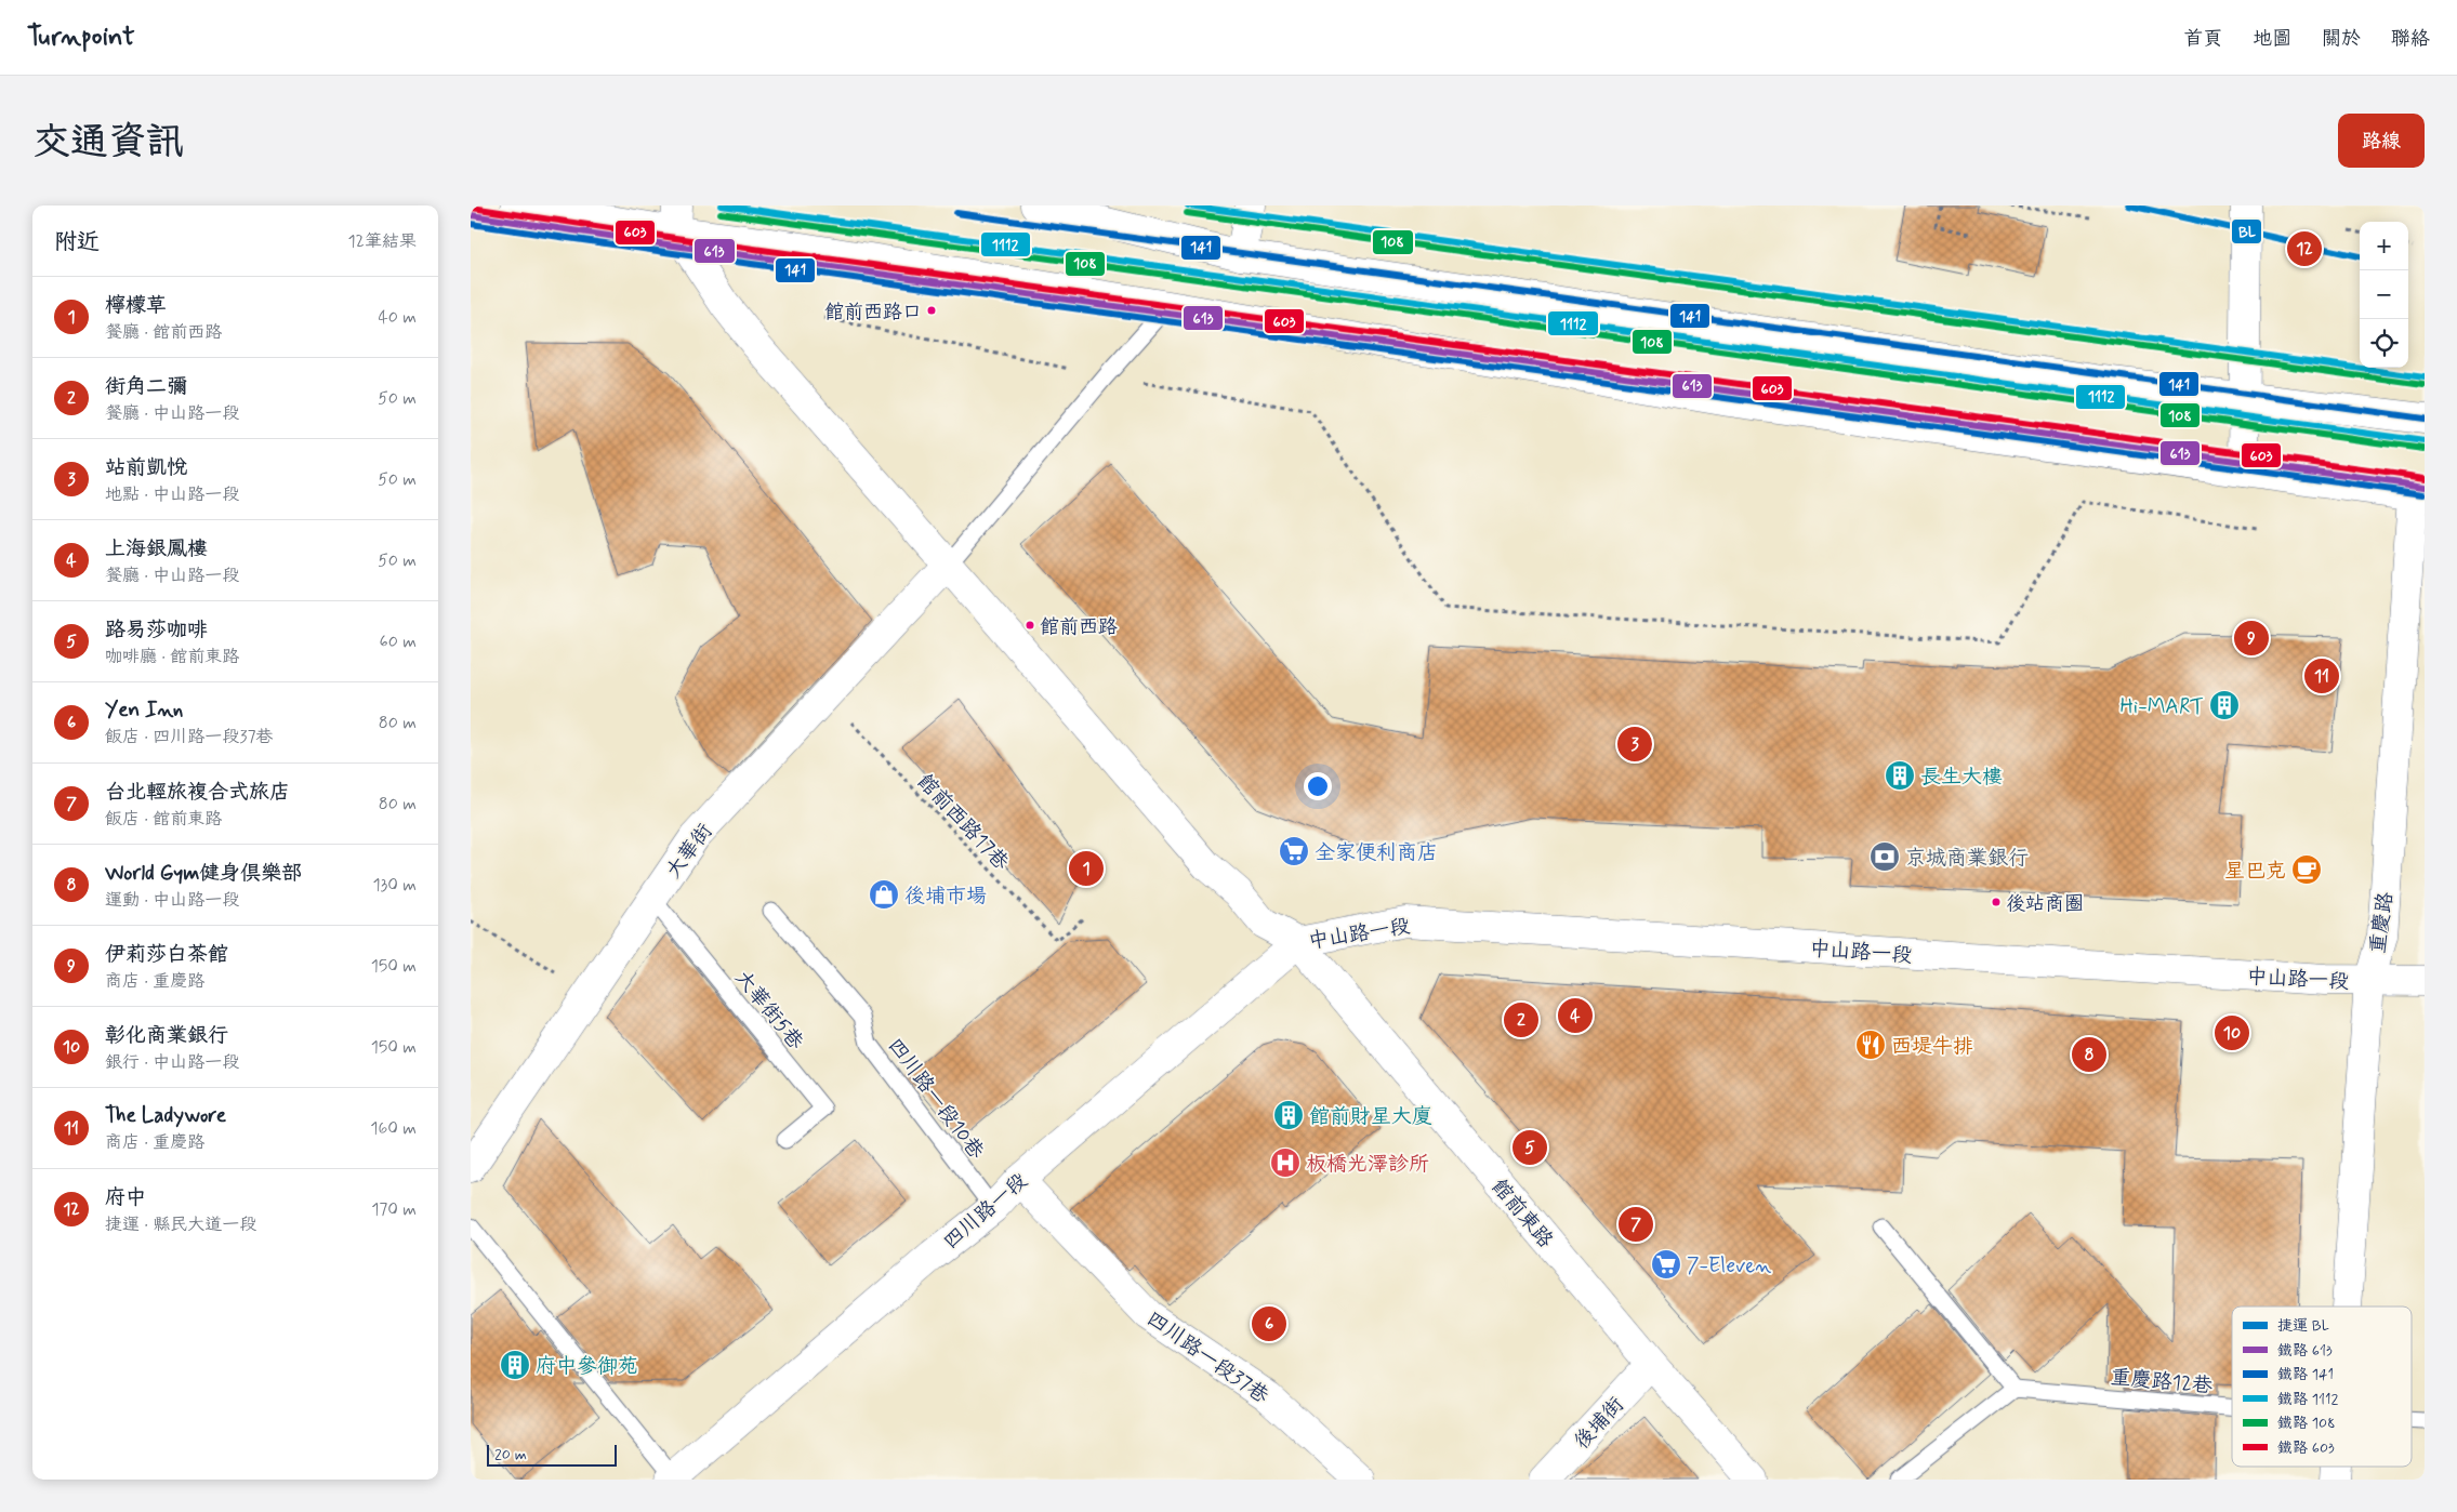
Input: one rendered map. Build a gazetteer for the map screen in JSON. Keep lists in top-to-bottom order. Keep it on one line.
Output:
{"streets":{"main road":["大華街","重慶路","中山路一段","四川路一段","館前東路","四川路一段37巷","後埔街"],"lane":["大華街5巷","四川路一段10巷","重慶路12巷"],"path":["館前西路17巷"]},"crossings":[["館前西路17巷","大華街"],["大華街","大華街5巷"],["重慶路","中山路一段"],["中山路一段","四川路一段"],["中山路一段","館前東路"],["四川路一段10巷","四川路一段"],["四川路一段","館前東路"],["四川路一段","四川路一段37巷"],["館前東路","後埔街"]],"places":{"other":["館前西路口","館前西路","後站商圈"],"building":["Hi-MART","長生大樓","館前財星大廈","府中參御苑"],"supermarket":["全家便利商店","7-Eleven"],"bank":["京城商業銀行"],"cafe":["星巴克"],"shop":["後埔市場"],"restaurant":["西堤牛排"],"hospital":["板橋光澤診所"]},"lines":["metro line BL","rail line 1112","rail line 603","rail line 141","rail line 108","rail line 613"],"legend":["捷運 BL","鐵路 613","鐵路 141","鐵路 1112","鐵路 108","鐵路 603"],"scale_bar":"20 m","page":{"header":"Turnpoint","nav":["首頁","地圖","關於","聯絡"],"buttons":"路線","title":"交通資訊","heading":["附近","12筆結果"],"map_buttons":["+","−"],"pins":["12","9","11","3","1","4","2","10","8","5","7","6"],"list":[{"mark":"1","name":"檸檬草","note":"餐廳 · 館前西路","value":"40 m"},{"mark":"2","name":"街角二彌","note":"餐廳 · 中山路一段","value":"50 m"},{"mark":"3","name":"站前凱悅","note":"地點 · 中山路一段","value":"50 m"},{"mark":"4","name":"上海銀鳳樓","note":"餐廳 · 中山路一段","value":"50 m"},{"mark":"5","name":"路易莎咖啡","note":"咖啡廳 · 館前東路","value":"60 m"},{"mark":"6","name":"Yen Inn","note":"飯店 · 四川路一段37巷","value":"80 m"},{"mark":"7","name":"台北輕旅複合式旅店","note":"飯店 · 館前東路","value":"80 m"},{"mark":"8","name":"World Gym健身俱樂部","note":"運動 · 中山路一段","value":"130 m"},{"mark":"9","name":"伊莉莎白茶館","note":"商店 · 重慶路","value":"150 m"},{"mark":"10","name":"彰化商業銀行","note":"銀行 · 中山路一段","value":"150 m"},{"mark":"11","name":"The Ladywore","note":"商店 · 重慶路","value":"160 m"},{"mark":"12","name":"府中","note":"捷運 · 縣民大道一段","value":"170 m"}],"scale":"20 m"}}
